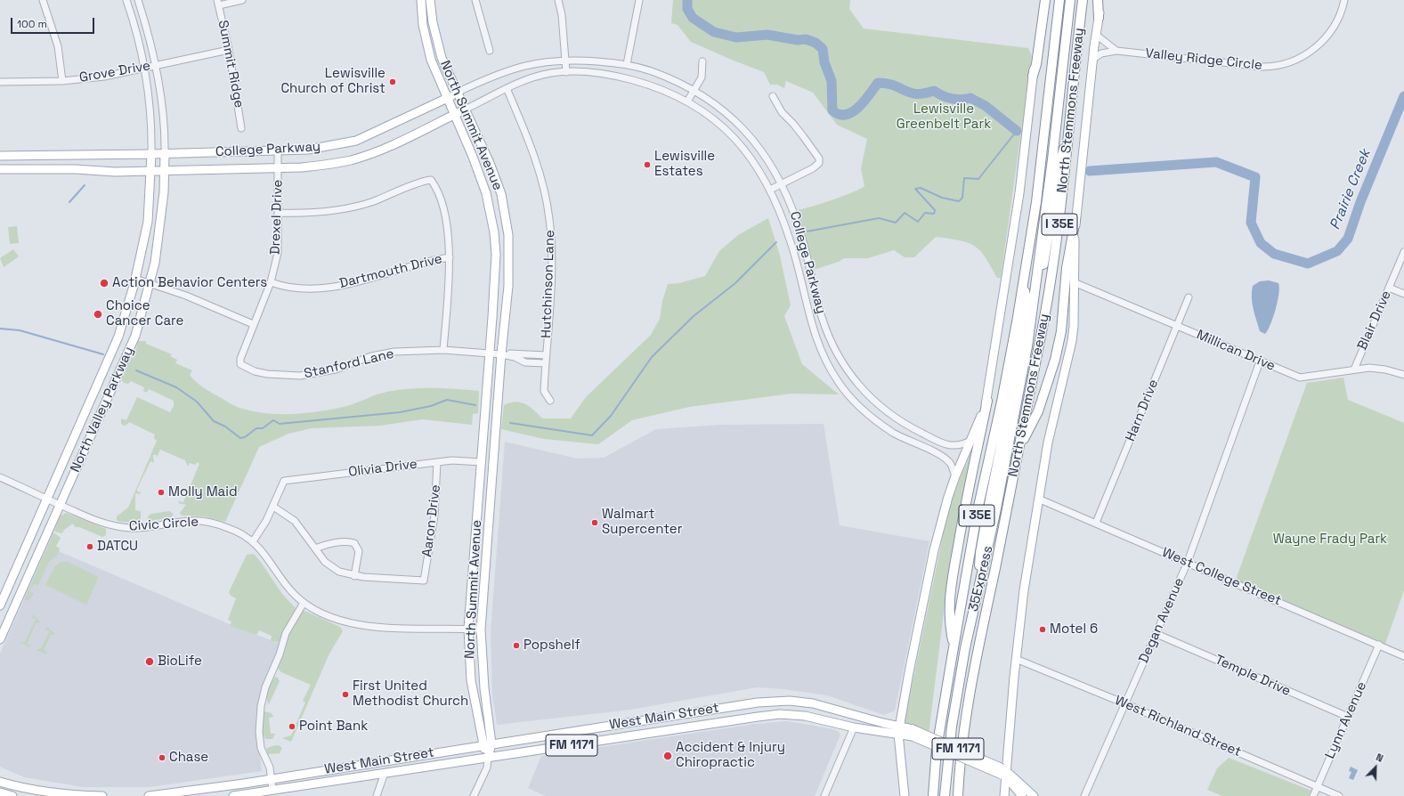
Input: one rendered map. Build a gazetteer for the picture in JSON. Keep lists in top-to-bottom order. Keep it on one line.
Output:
{"streets":{"highway":["North Stemmons Freeway","I 35E","35Express"],"main road":["North Summit Avenue","College Parkway","North Valley Parkway","West Main Street","FM 1171"],"street":["Valley Ridge Circle","Summit Ridge","Grove Drive","Drexel Drive","Dartmouth Drive","Hutchinson Lane","Blair Drive","Millican Drive","Stanford Lane","Harn Drive","Olivia Drive","Aaron Drive","Civic Circle","West College Street","Degan Avenue","Temple Drive","Lynn Avenue","West Richland Street"]},"crossings":[["Valley Ridge Circle","North Stemmons Freeway"],["Summit Ridge","Grove Drive"],["Grove Drive","North Valley Parkway"],["North Stemmons Freeway","Millican Drive"],["North Stemmons Freeway","West College Street"],["North Stemmons Freeway","West Main Street"],["North Stemmons Freeway","West Richland Street"],["North Summit Avenue","College Parkway"],["North Summit Avenue","Stanford Lane"],["North Summit Avenue","Olivia Drive"],["North Summit Avenue","Civic Circle"],["North Summit Avenue","West Main Street"],["College Parkway","Drexel Drive"],["College Parkway","Hutchinson Lane"],["College Parkway","North Valley Parkway"],["Drexel Drive","Dartmouth Drive"],["Drexel Drive","Stanford Lane"],["Hutchinson Lane","Stanford Lane"],["Blair Drive","Millican Drive"],["Millican Drive","Harn Drive"],["Millican Drive","Degan Avenue"],["North Valley Parkway","Civic Circle"],["Harn Drive","West College Street"],["Olivia Drive","Aaron Drive"],["West College Street","Degan Avenue"],["West College Street","Lynn Avenue"],["Degan Avenue","Temple Drive"],["Degan Avenue","West Richland Street"],["Temple Drive","Lynn Avenue"],["Lynn Avenue","West Richland Street"]],"water":["Prairie Creek"],"parks":["Lewisville Greenbelt Park","Wayne Frady Park"],"places":["Lewisville Church of Christ","Lewisville Estates","Action Behavior Centers","Choice Cancer Care","Molly Maid","Walmart Supercenter","DATCU","Motel 6","Popshelf","BioLife","First United Methodist Church","Point Bank","Accident & Injury Chiropractic","Chase"],"scale_bar":"100 m","north":"top right"}
